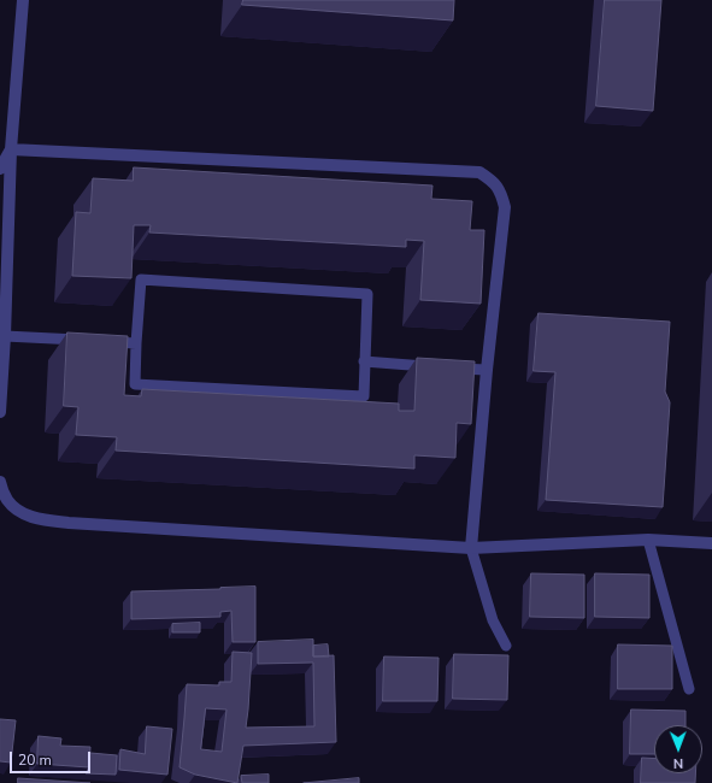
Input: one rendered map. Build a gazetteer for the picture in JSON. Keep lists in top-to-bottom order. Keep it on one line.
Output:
{"scale_bar":"20 m","north":"bottom"}
